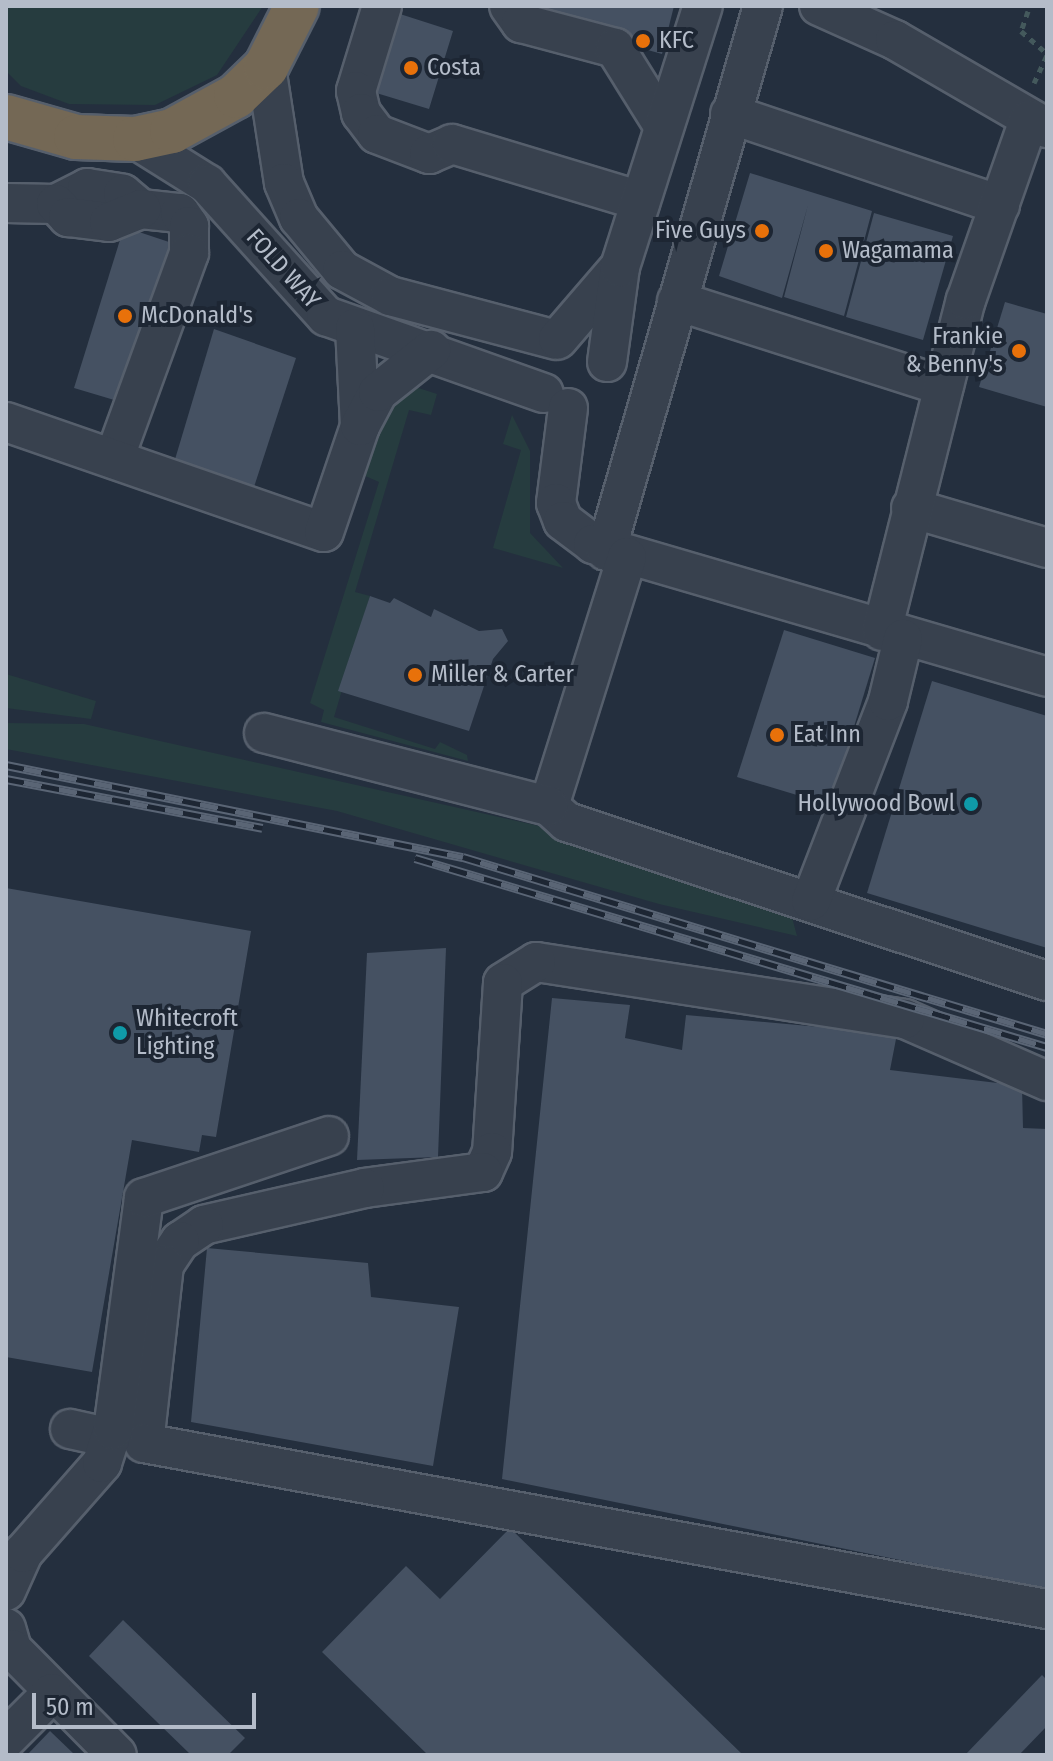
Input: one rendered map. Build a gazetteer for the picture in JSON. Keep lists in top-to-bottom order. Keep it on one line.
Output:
{"streets":{"street":["FOLD WAY"]},"places":["KFC","Costa","Five Guys","Wagamama","McDonald's","Frankie & Benny's","Miller & Carter","Eat Inn","Hollywood Bowl","Whitecroft Lighting"],"scale_bar":"50 m"}
